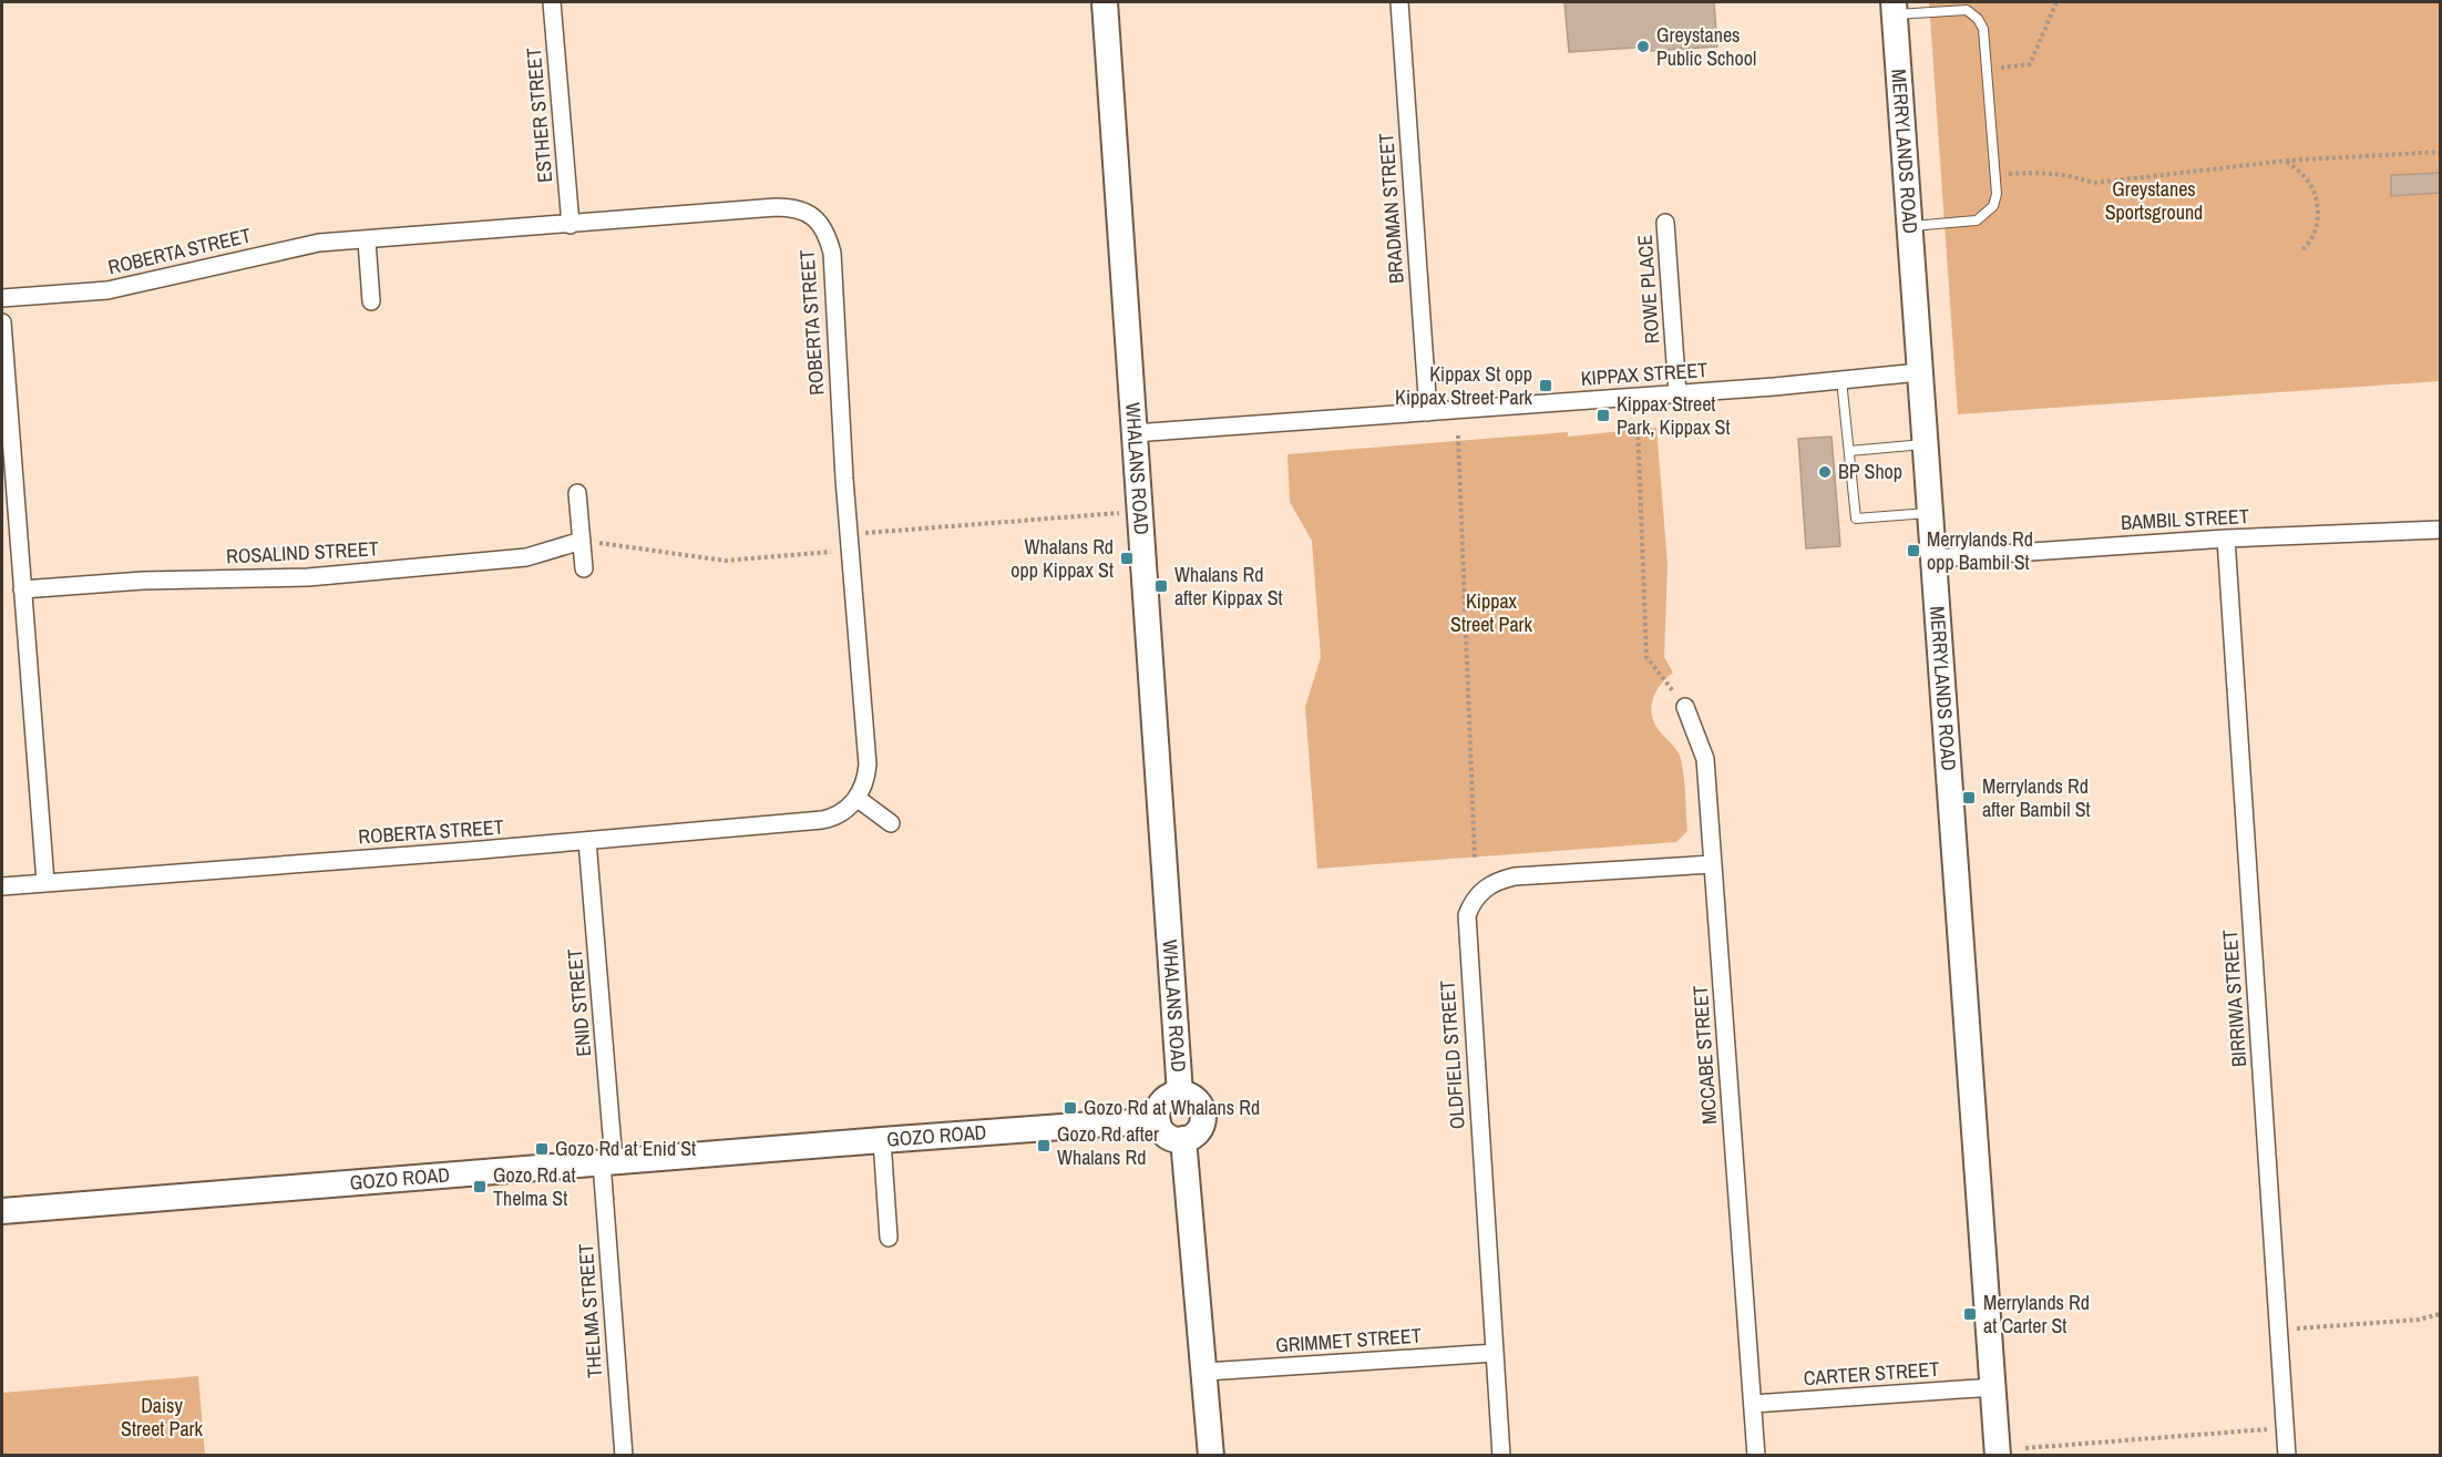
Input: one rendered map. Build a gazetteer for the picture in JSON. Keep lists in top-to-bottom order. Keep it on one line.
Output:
{"streets":{"street":["ESTHER STREET","MERRYLANDS ROAD","BRADMAN STREET","ROBERTA STREET","ROWE PLACE","KIPPAX STREET","WHALANS ROAD","BAMBIL STREET","ROSALIND STREET","BIRRIWA STREET","ENID STREET","OLDFIELD STREET","MCCABE STREET","GOZO ROAD","THELMA STREET","GRIMMET STREET","CARTER STREET"]},"crossings":[["ESTHER STREET","ROBERTA STREET"],["MERRYLANDS ROAD","KIPPAX STREET"],["MERRYLANDS ROAD","BAMBIL STREET"],["MERRYLANDS ROAD","CARTER STREET"],["BRADMAN STREET","KIPPAX STREET"],["ROBERTA STREET","ENID STREET"],["ROWE PLACE","KIPPAX STREET"],["KIPPAX STREET","WHALANS ROAD"],["WHALANS ROAD","GOZO ROAD"],["BAMBIL STREET","BIRRIWA STREET"],["ENID STREET","GOZO ROAD"],["ENID STREET","THELMA STREET"],["OLDFIELD STREET","MCCABE STREET"],["OLDFIELD STREET","GRIMMET STREET"],["MCCABE STREET","CARTER STREET"],["GOZO ROAD","THELMA STREET"]],"parks":["Greystanes Sportsground","Kippax Street Park","Daisy Street Park"],"places":{"other":["Greystanes Public School","BP Shop"],"transit":["Kippax St opp Kippax Street Park","Kippax Street Park, Kippax St","Merrylands Rd opp Bambil St","Whalans Rd opp Kippax St","Whalans Rd after Kippax St","Merrylands Rd after Bambil St","Gozo Rd at Whalans Rd","Gozo Rd after Whalans Rd","Gozo Rd at Enid St","Gozo Rd at Thelma St","Merrylands Rd at Carter St"]}}
